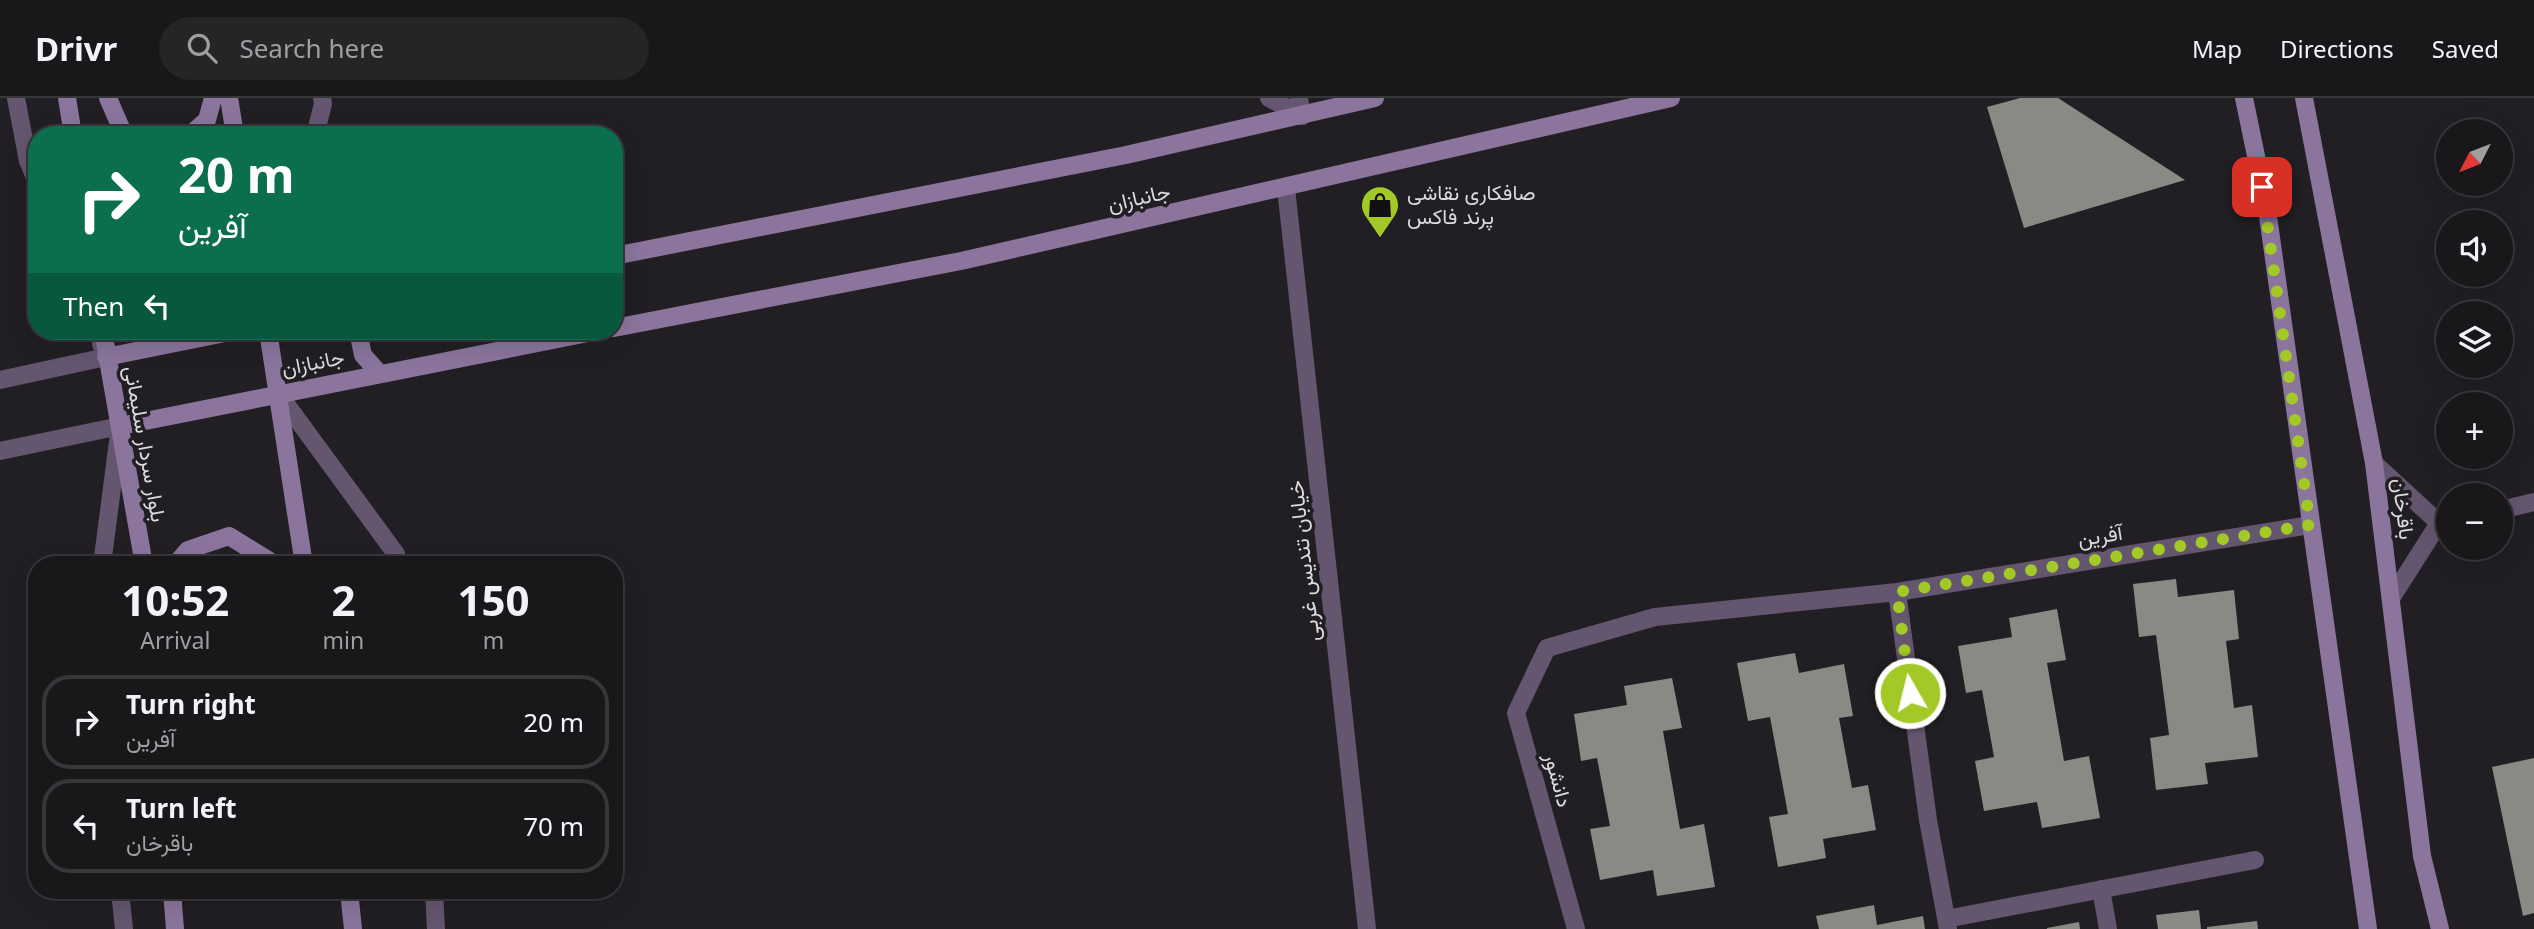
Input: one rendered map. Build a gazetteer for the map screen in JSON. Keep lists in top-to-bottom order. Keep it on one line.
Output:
{"streets":{"main road":["جانبازان","بلوار سردار سلیمانی","باقرخان"],"street":["آفرین","خیابان تندیس غربی","دانشور"]},"crossings":[["جانبازان","بلوار سردار سلیمانی"],["جانبازان","خیابان تندیس غربی"],["آفرین","دانشور"]],"places":{"shop":["صافکاری نقاشی پرند فاکس"]},"north":"bottom left","page":{"header":"Drivr","search":"Search here","nav":["Map","Directions","Saved"],"map_buttons":["+","−"],"turn":["20 m","آفرین"],"then":"Then","eta":["10:52","Arrival","2","min","150","m"],"list":[{"name":"Turn right","note":"آفرین","value":"20 m"},{"name":"Turn left","note":"باقرخان","value":"70 m"}]}}
